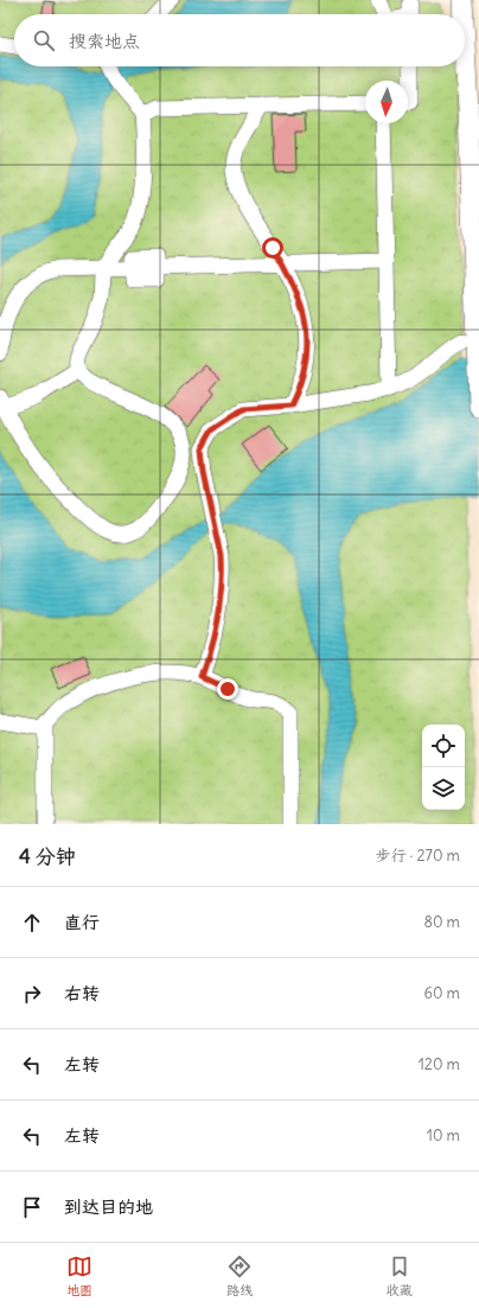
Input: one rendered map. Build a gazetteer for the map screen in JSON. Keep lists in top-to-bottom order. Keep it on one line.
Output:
{"north":"bottom","page":{"search":"搜索地点","heading":["4 分钟","步行 · 270 m"],"list":[["直行","80 m"],["右转","60 m"],["左转","120 m"],["左转","10 m"],"到达目的地"],"nav":["地图","路线","收藏"]}}
